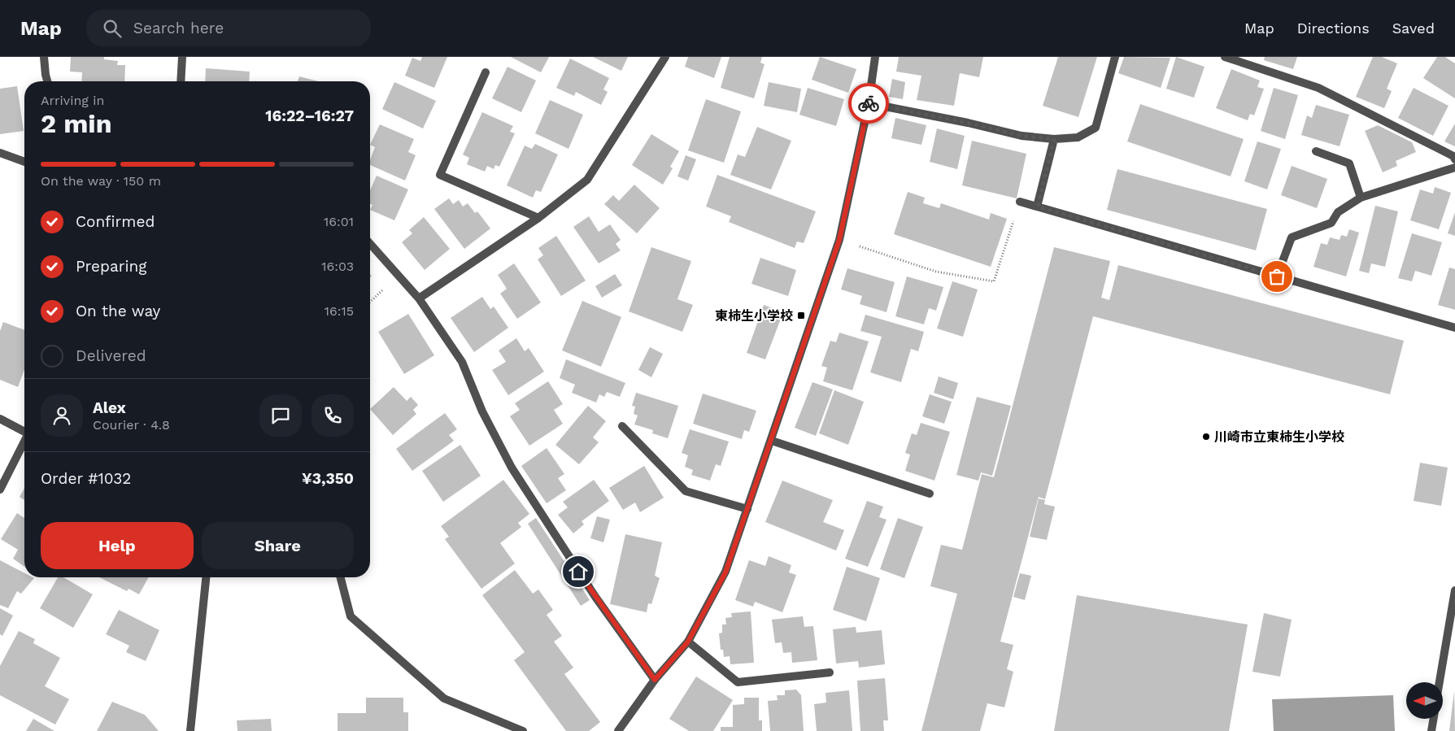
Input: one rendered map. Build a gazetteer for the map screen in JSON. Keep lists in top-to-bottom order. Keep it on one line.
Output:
{"places":{"transit":["東柿生小学校"],"other":["川崎市立東柿生小学校"]},"north":"left","page":{"header":"Map","search":"Search here","nav":["Map","Directions","Saved"],"heading":["2 min","Arriving in","16:22–16:27"],"panel":["Alex","Courier · 4.8","Order #1032","¥3,350"],"bar":"On the way · 150 m","list":[["Confirmed","16:01"],["Preparing","16:03"],["On the way","16:15"],"Delivered"],"buttons":["Help","Share"]}}
